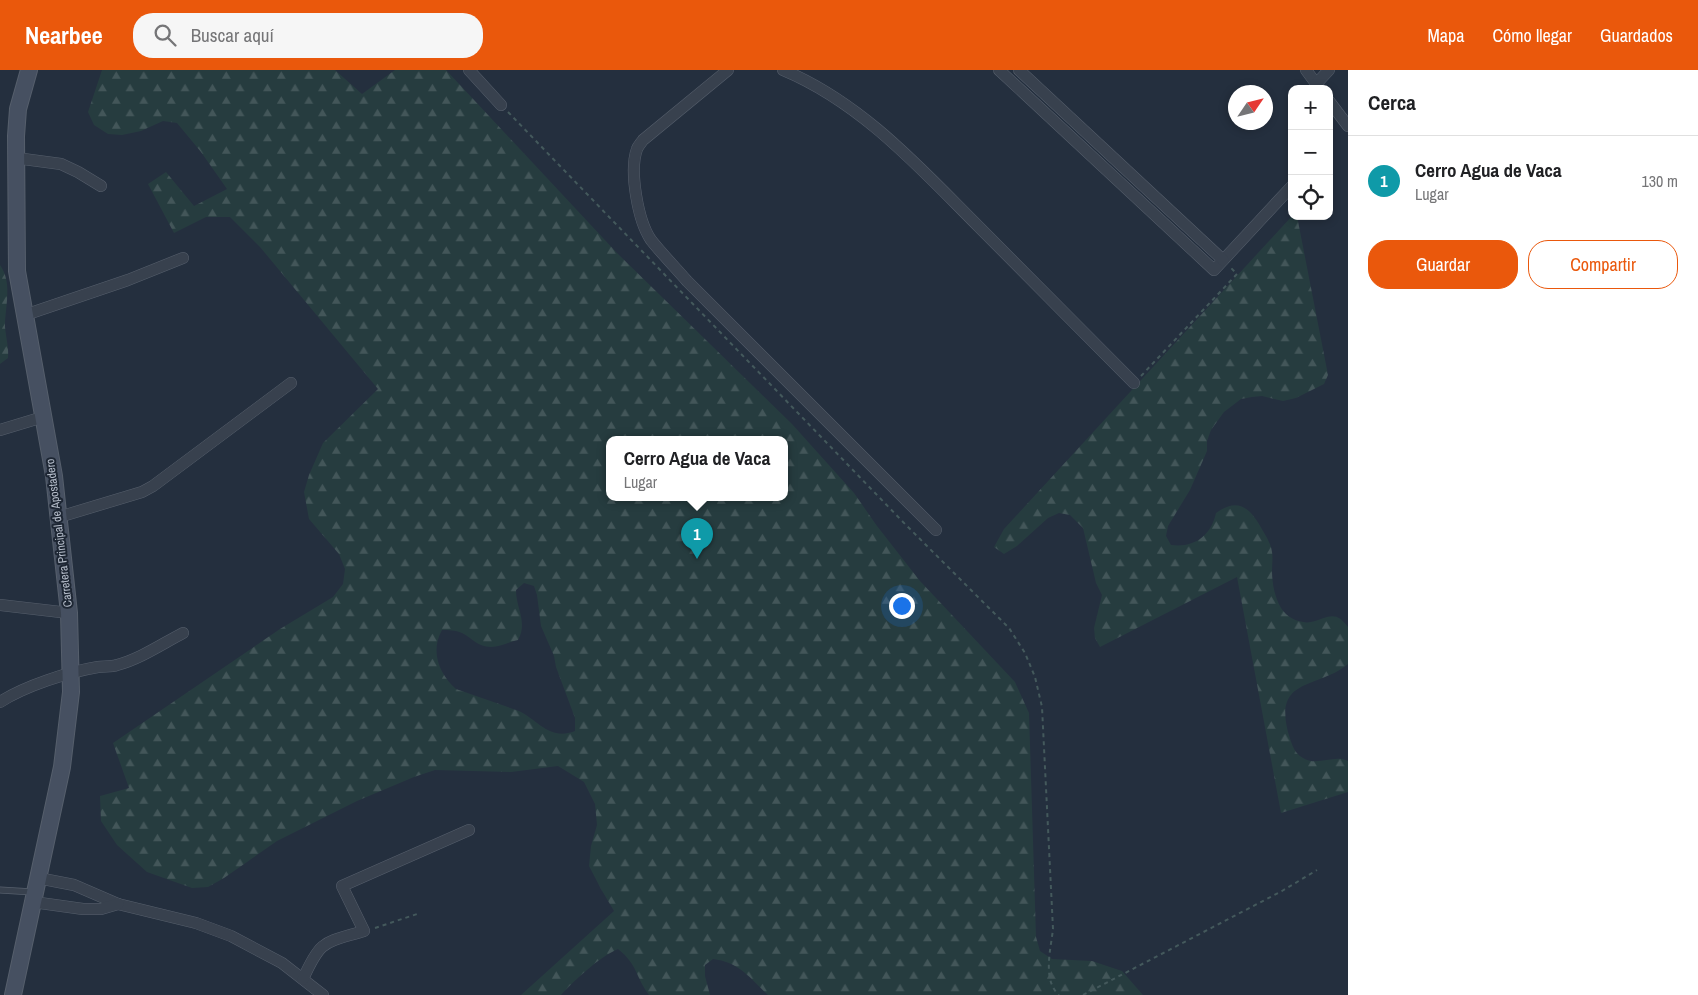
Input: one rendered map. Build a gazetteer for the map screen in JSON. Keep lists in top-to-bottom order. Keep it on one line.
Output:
{"streets":{"street":["Carretera Principal de Apostadero"]},"north":"top right","page":{"header":"Nearbee","search":"Buscar aquí","nav":["Mapa","Cómo llegar","Guardados"],"heading":"Cerca","map_buttons":["+","−"],"list":[{"mark":"1","name":"Cerro Agua de Vaca","note":"Lugar","value":"130 m"}],"buttons":["Guardar","Compartir"],"popup":["Cerro Agua de Vaca","Lugar"],"pins":"1"}}
